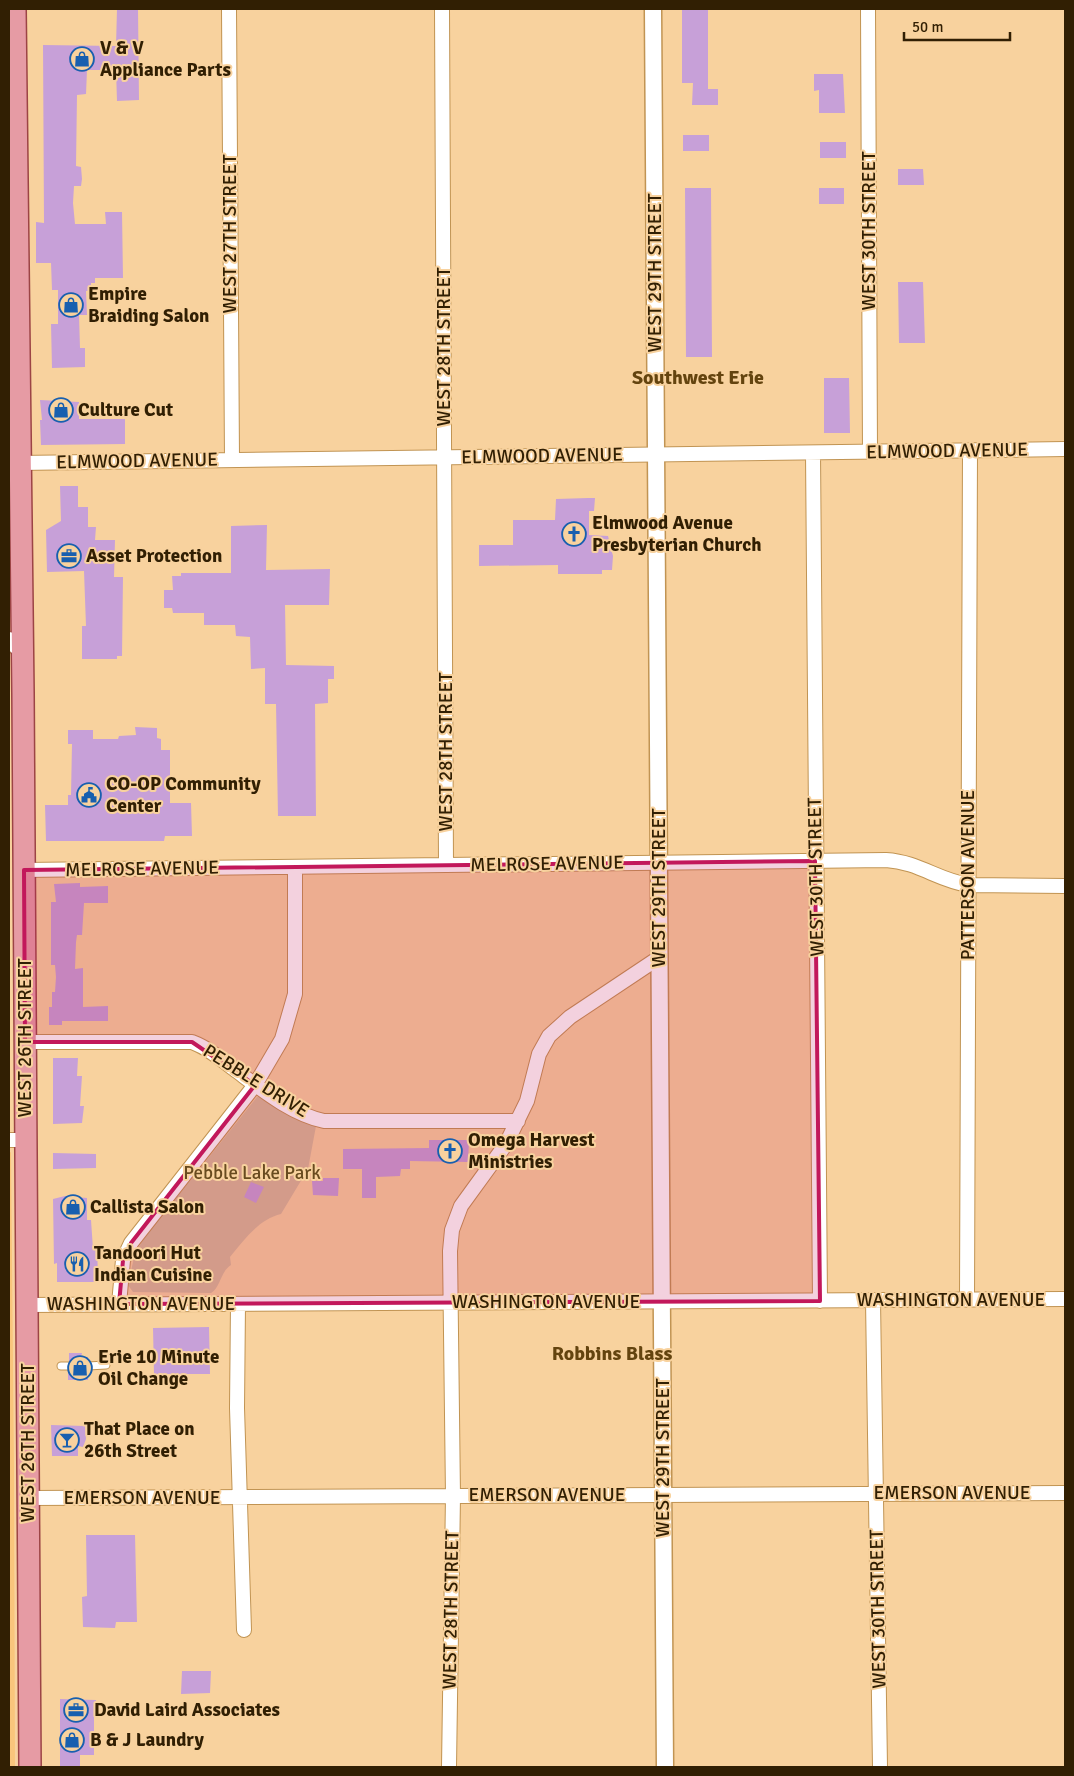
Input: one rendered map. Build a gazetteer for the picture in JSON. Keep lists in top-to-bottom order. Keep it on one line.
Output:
{"streets":{"main road":["WEST 26TH STREET"],"street":["WEST 30TH STREET","WEST 27TH STREET","WEST 29TH STREET","WEST 28TH STREET","ELMWOOD AVENUE","MELROSE AVENUE","PATTERSON AVENUE","PEBBLE DRIVE","WASHINGTON AVENUE","EMERSON AVENUE"]},"crossings":[["WEST 30TH STREET","ELMWOOD AVENUE"],["WEST 30TH STREET","MELROSE AVENUE"],["WEST 30TH STREET","WASHINGTON AVENUE"],["WEST 30TH STREET","EMERSON AVENUE"],["WEST 27TH STREET","ELMWOOD AVENUE"],["WEST 29TH STREET","WEST 28TH STREET"],["WEST 29TH STREET","ELMWOOD AVENUE"],["WEST 29TH STREET","MELROSE AVENUE"],["WEST 29TH STREET","WASHINGTON AVENUE"],["WEST 29TH STREET","EMERSON AVENUE"],["WEST 28TH STREET","ELMWOOD AVENUE"],["WEST 28TH STREET","MELROSE AVENUE"],["WEST 28TH STREET","PEBBLE DRIVE"],["WEST 28TH STREET","WASHINGTON AVENUE"],["WEST 28TH STREET","EMERSON AVENUE"],["ELMWOOD AVENUE","PATTERSON AVENUE"],["ELMWOOD AVENUE","WEST 26TH STREET"],["MELROSE AVENUE","PATTERSON AVENUE"],["MELROSE AVENUE","WEST 26TH STREET"],["PATTERSON AVENUE","WASHINGTON AVENUE"],["WEST 26TH STREET","PEBBLE DRIVE"],["WEST 26TH STREET","WASHINGTON AVENUE"],["WEST 26TH STREET","EMERSON AVENUE"]],"districts":["Southwest Erie","Robbins Blass"],"parks":["Pebble Lake Park"],"places":{"shop":["V & V Appliance Parts","Empire Braiding Salon","Culture Cut","Callista Salon","Erie 10 Minute Oil Change","B & J Laundry"],"church":["Elmwood Avenue Presbyterian Church","Omega Harvest Ministries"],"office":["Asset Protection","David Laird Associates"],"public building":["CO-OP Community Center"],"restaurant":["Tandoori Hut Indian Cuisine"],"bar":["That Place on 26th Street"]},"scale_bar":"50 m"}
